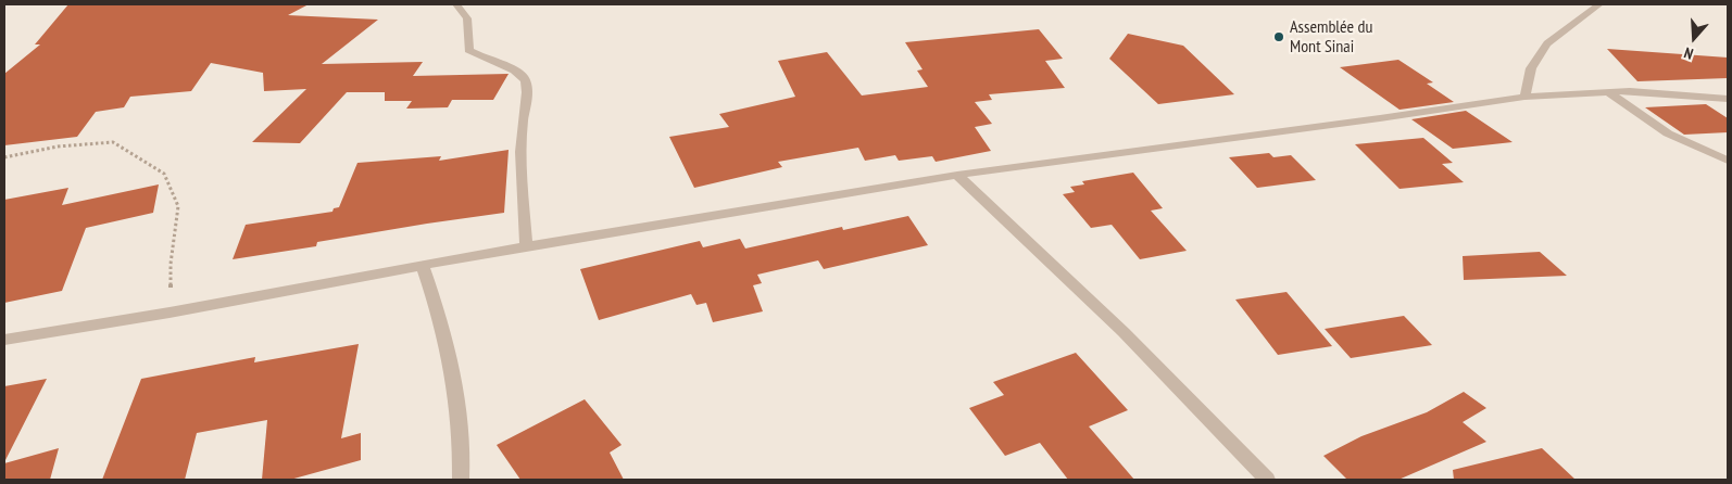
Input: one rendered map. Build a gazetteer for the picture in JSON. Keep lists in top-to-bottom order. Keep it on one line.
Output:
{"places":["Assemblée du Mont Sinai"],"north":"bottom"}
